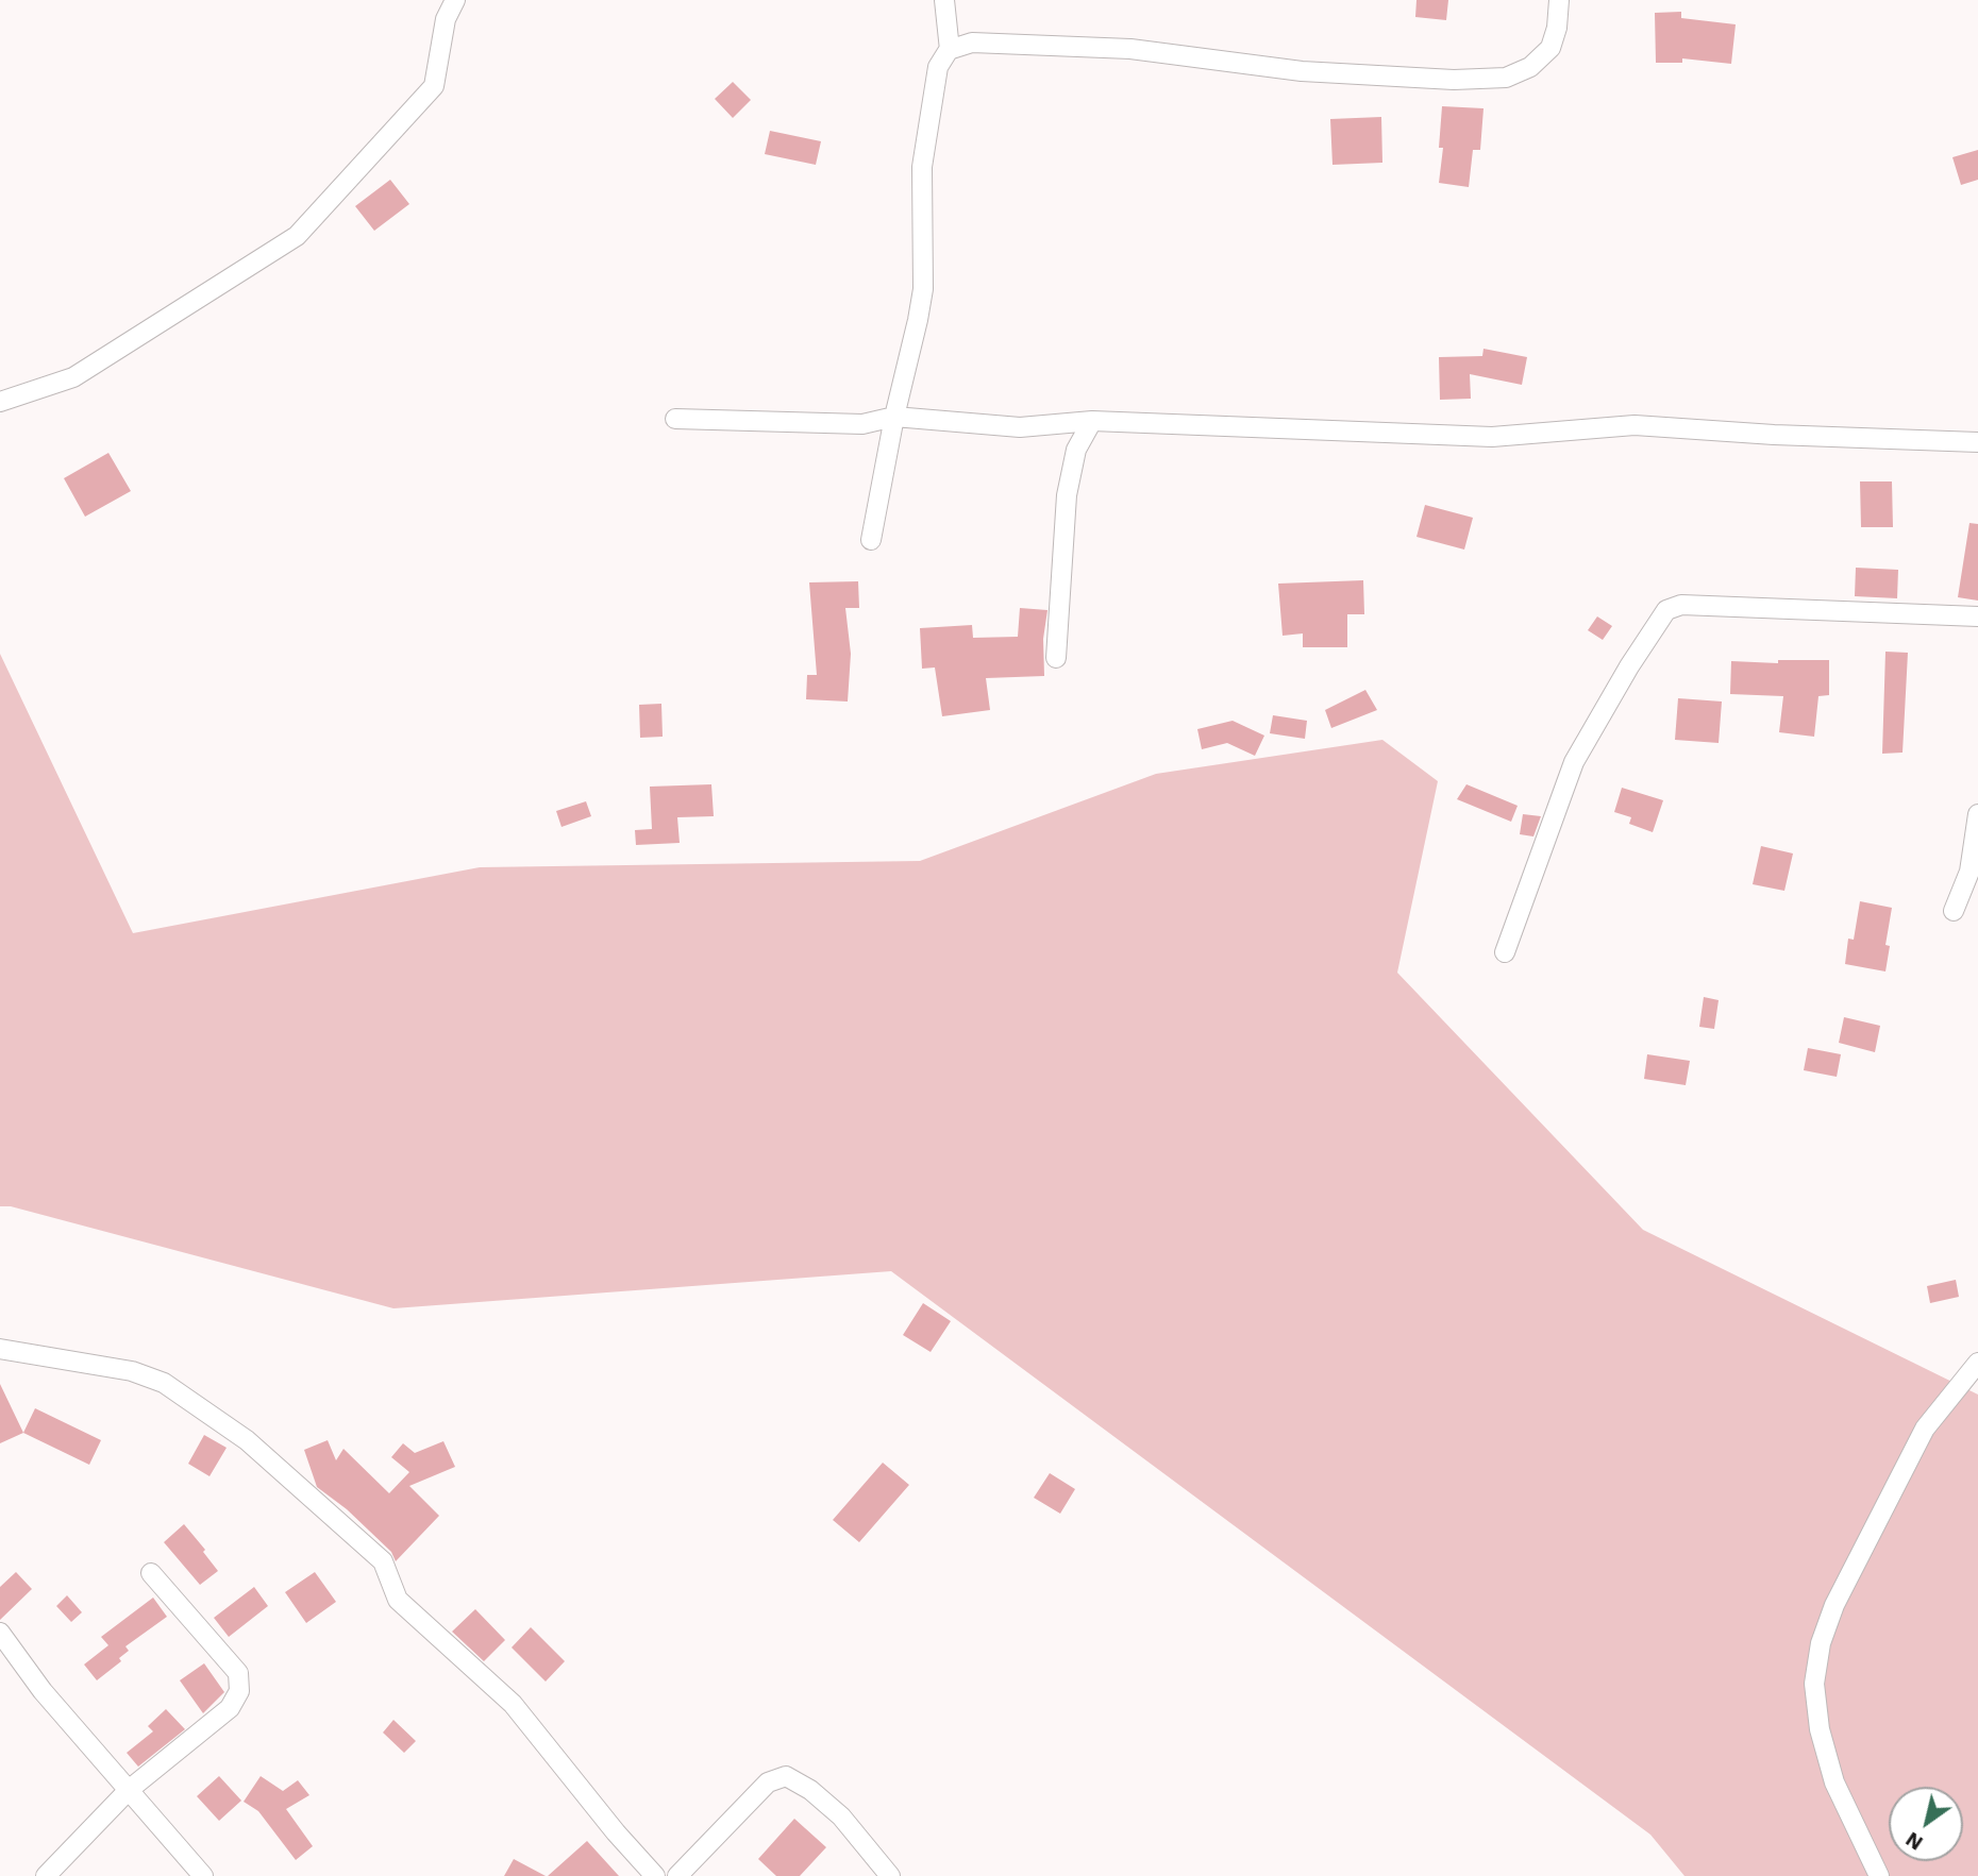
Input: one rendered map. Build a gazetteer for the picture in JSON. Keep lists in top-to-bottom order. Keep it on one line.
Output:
{"north":"bottom left"}
